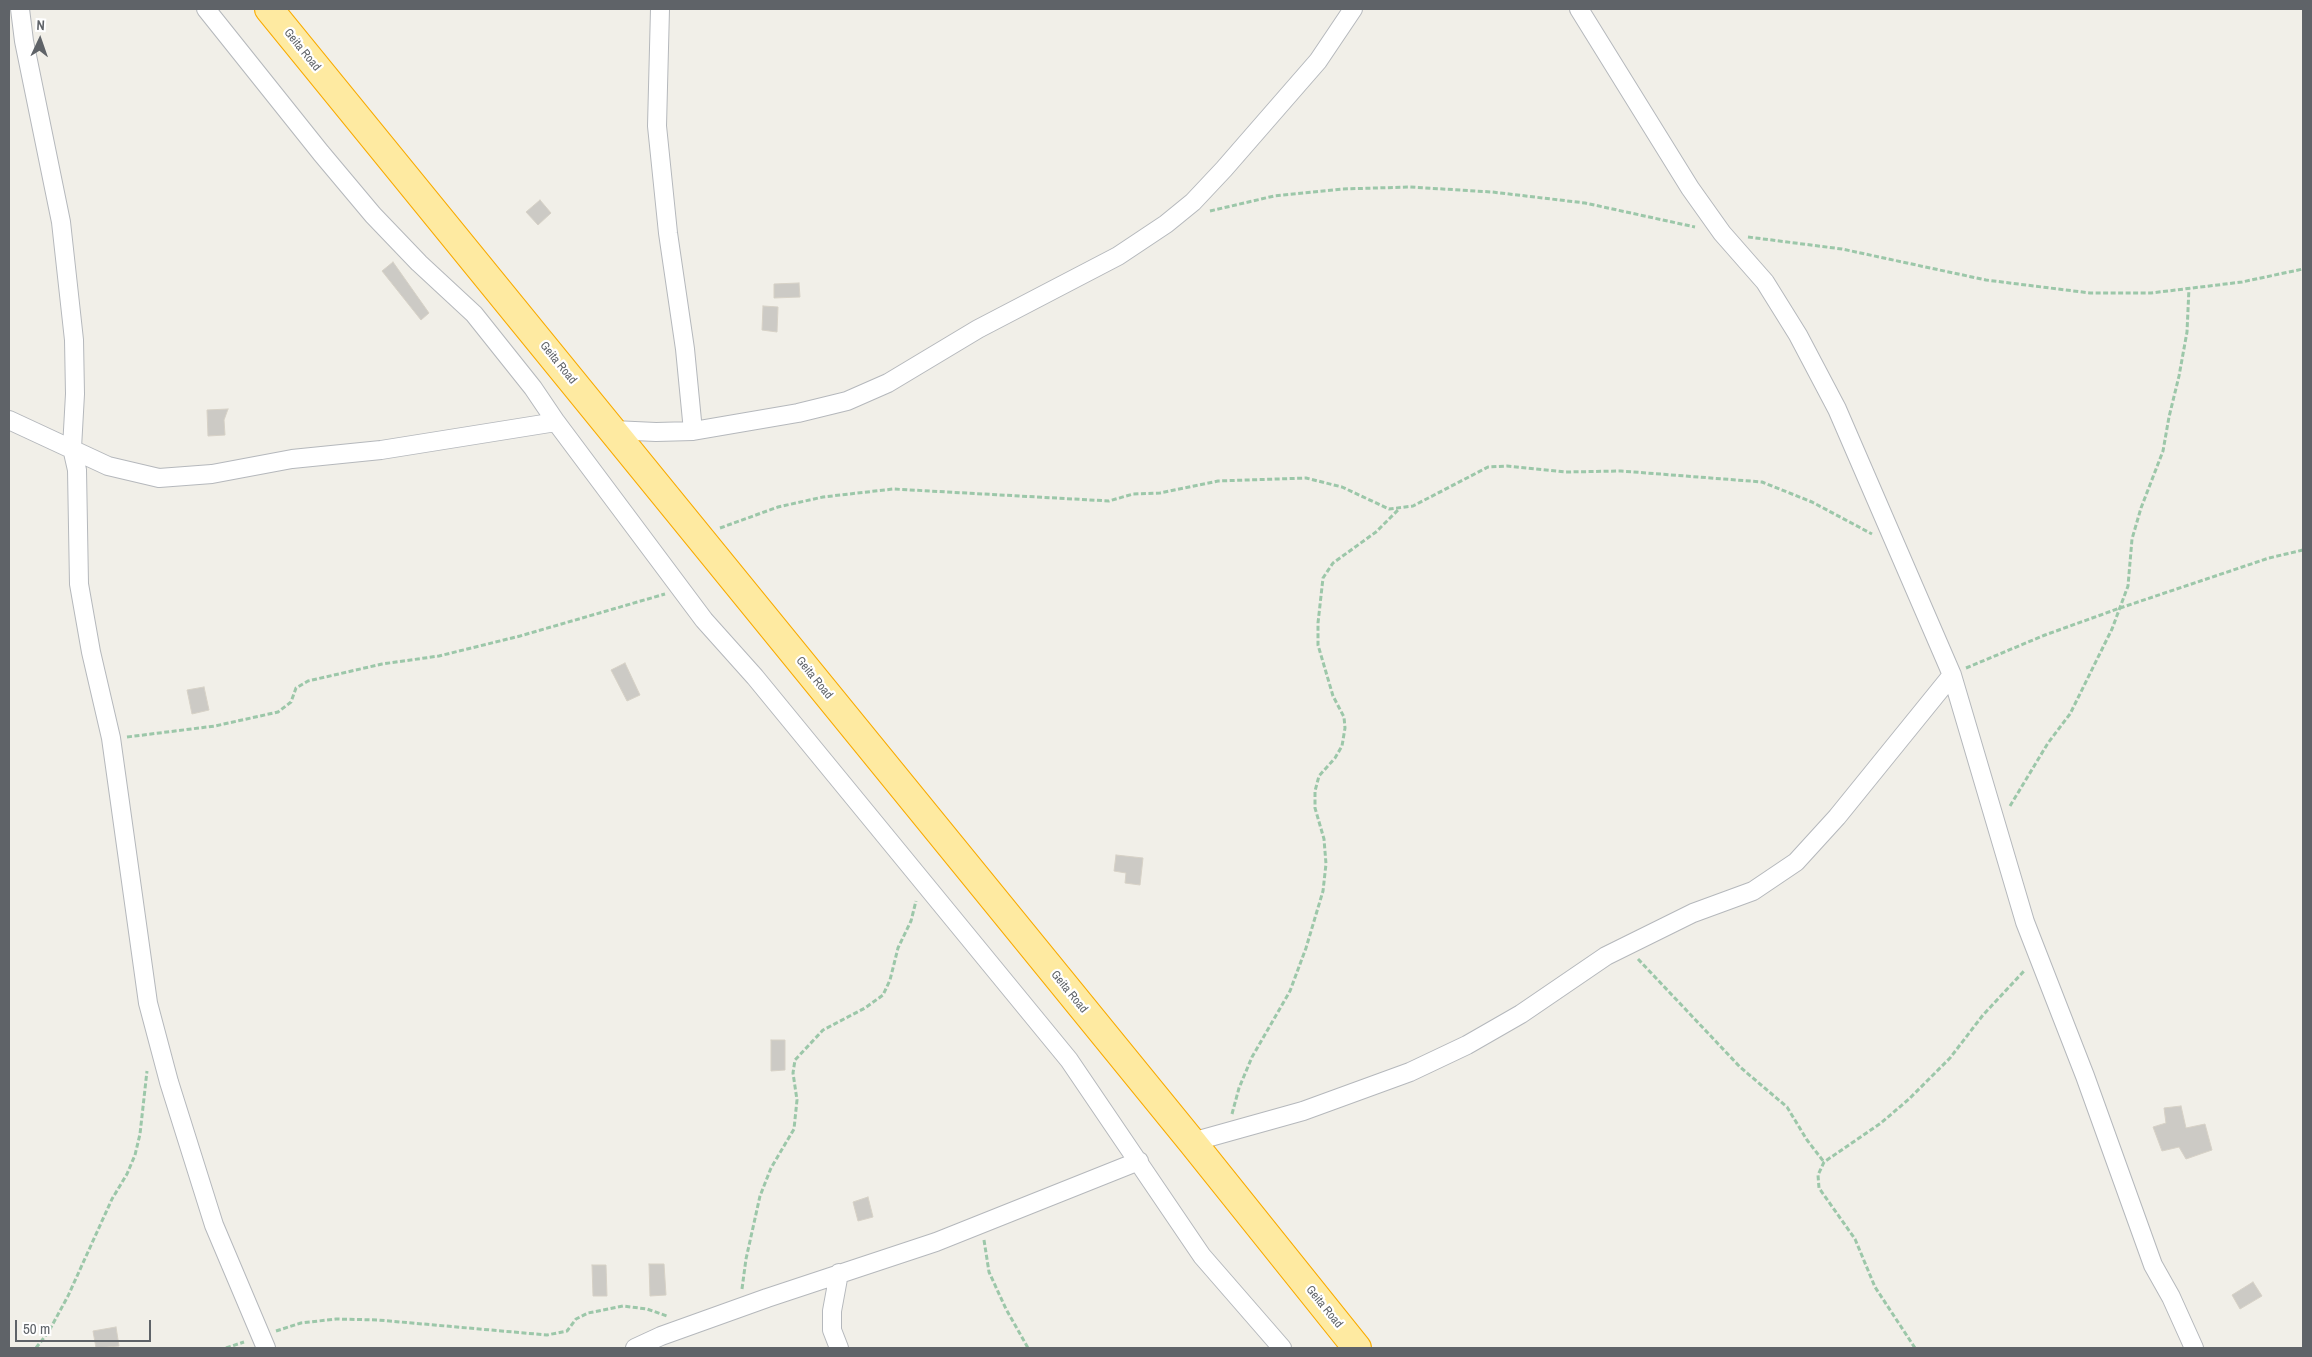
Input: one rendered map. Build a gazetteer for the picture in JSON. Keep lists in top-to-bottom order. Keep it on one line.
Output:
{"streets":{"highway":["Geita Road"]},"scale_bar":"50 m","north":"top"}
